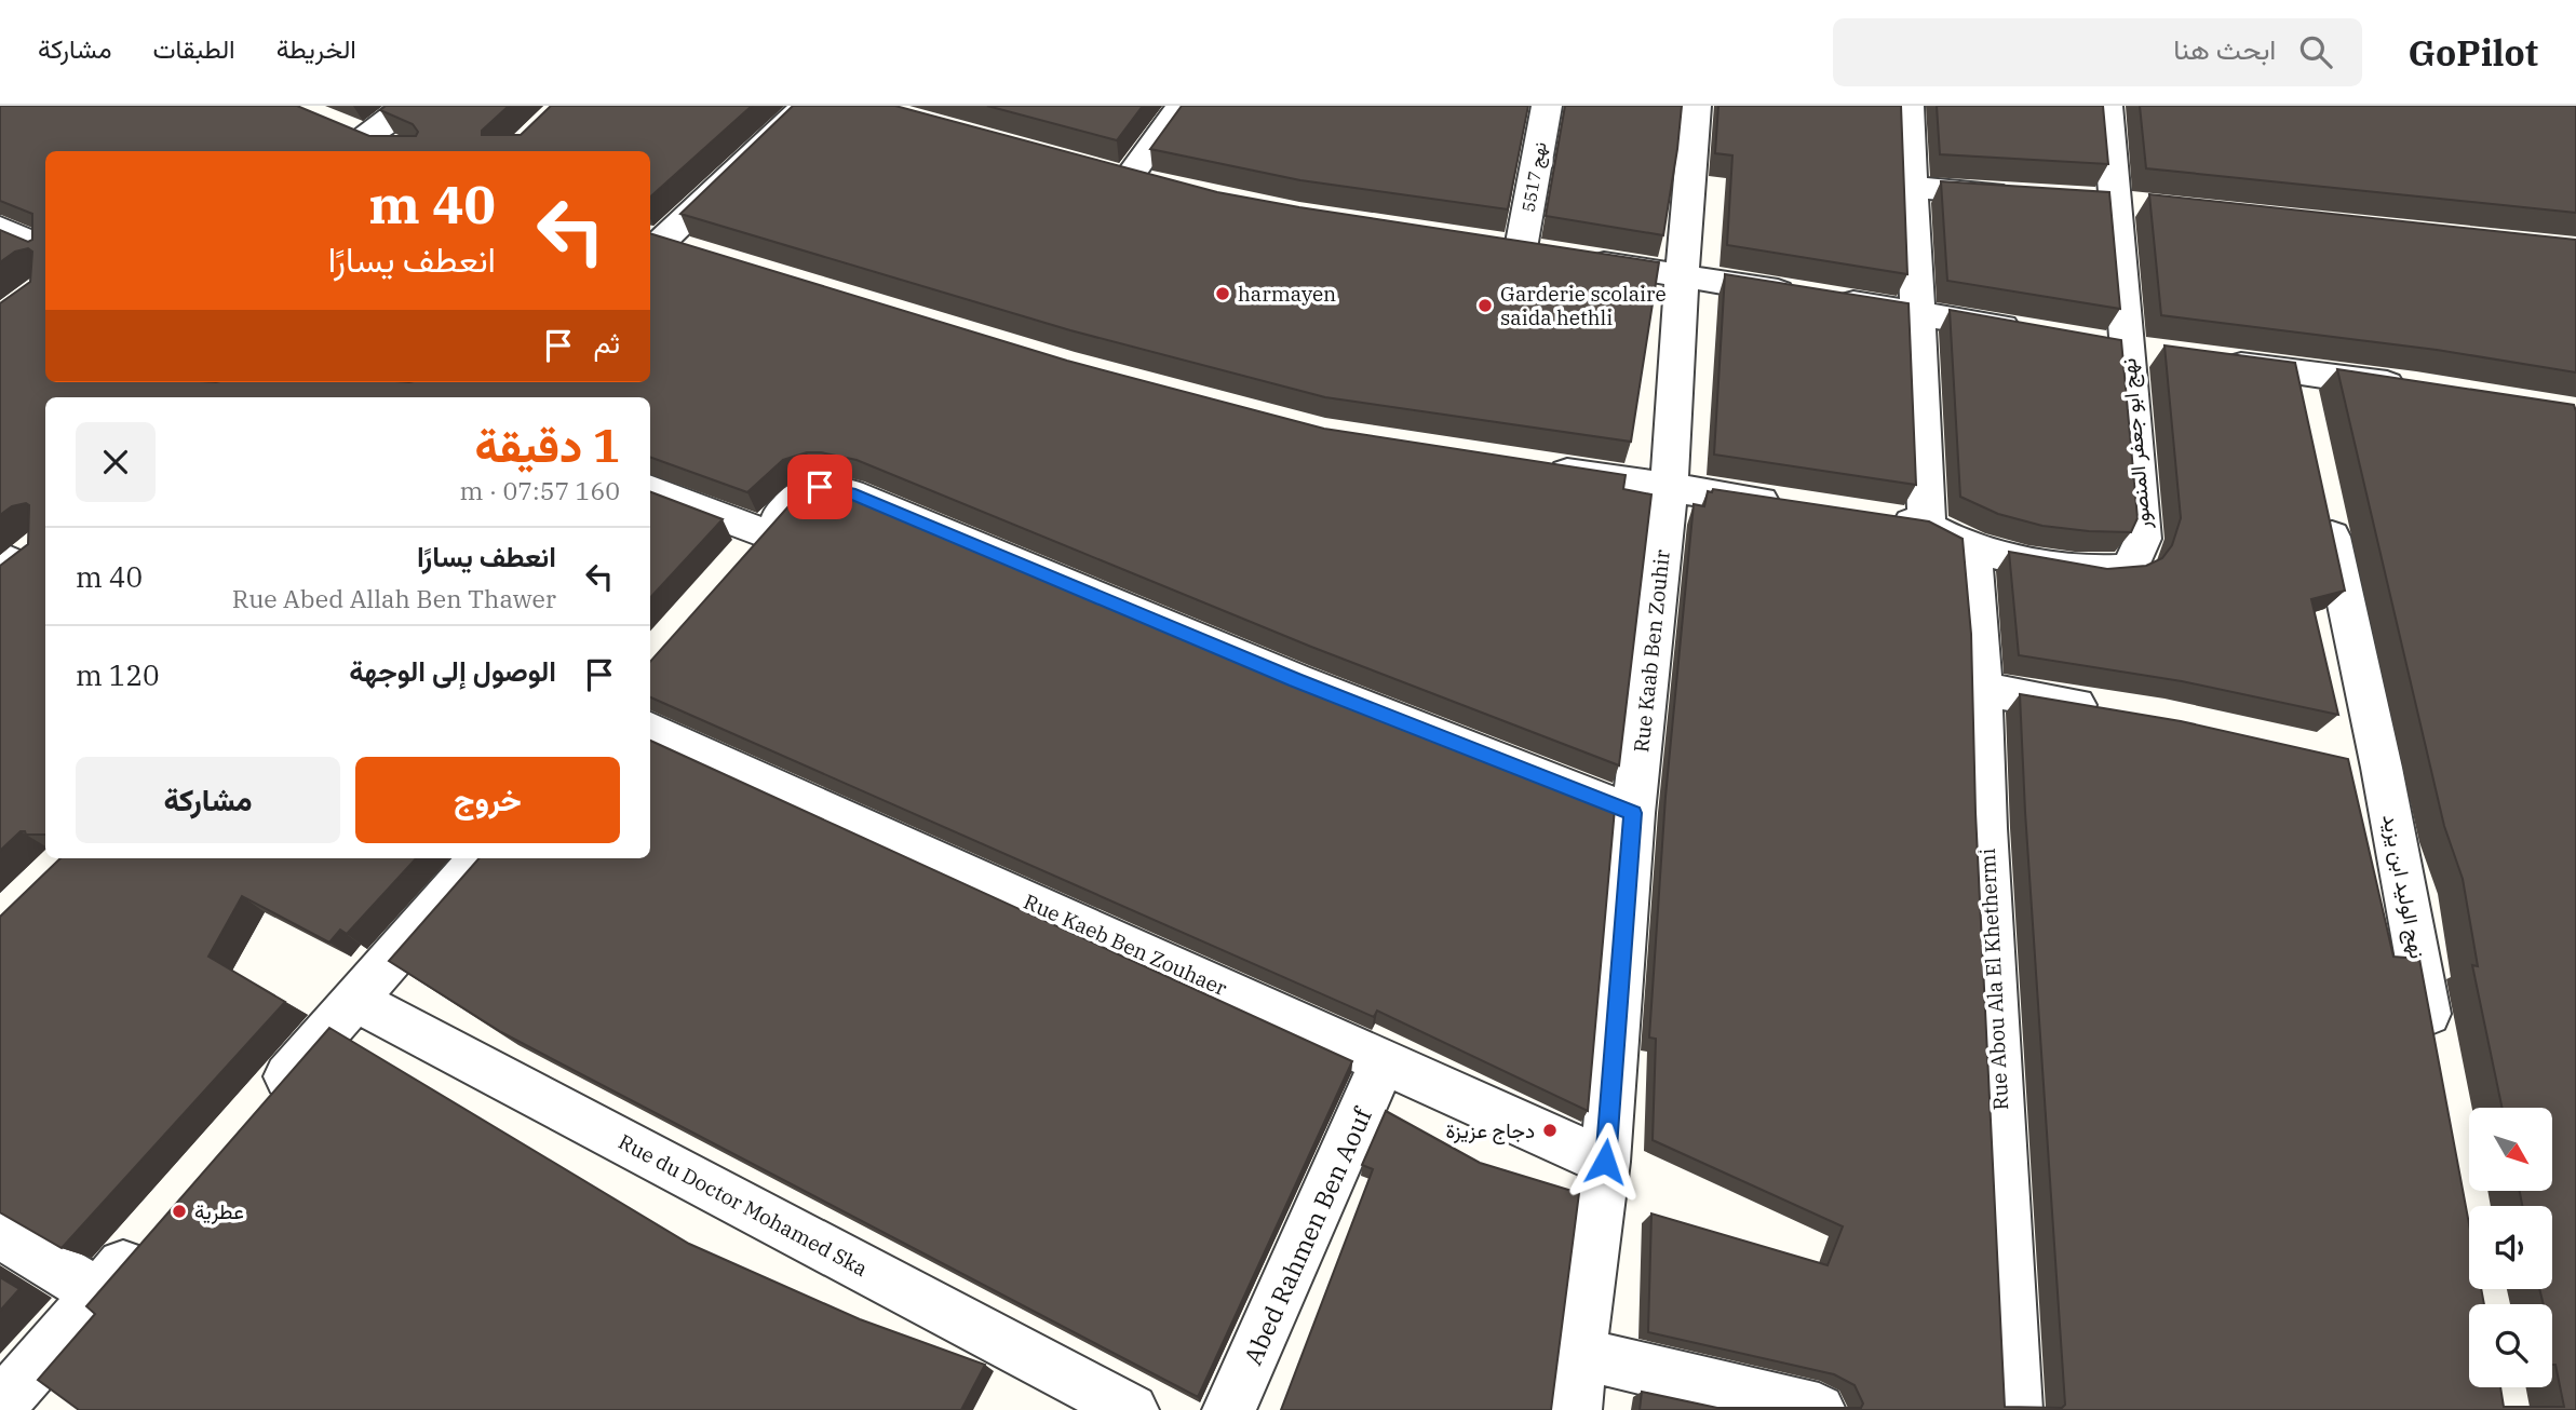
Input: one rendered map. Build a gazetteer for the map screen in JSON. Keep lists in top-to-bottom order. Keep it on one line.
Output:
{"streets":{"street":["نهج 5517","نهج ابو جعفر المنصور","Rue Kaab Ben Zouhir","نهج الوليد ابن يزيد","Rue Kaeb Ben Zouhaer","Rue Abou Ala El Khethermi","Rue du Doctor Mohamed Ska","Abed Rahmen Ben Aouf"]},"crossings":[["نهج 5517","Rue Kaab Ben Zouhir"],["نهج ابو جعفر المنصور","Rue Abou Ala El Khethermi"],["Rue Kaab Ben Zouhir","Rue Kaeb Ben Zouhaer"],["Rue Kaeb Ben Zouhaer","Abed Rahmen Ben Aouf"]],"places":["harmayen","Garderie scolaire saida hethli","دجاج عزيزة","عطرية"],"north":"bottom right","page":{"header":"GoPilot","search":"ابحث هنا","nav":["الخريطة","الطبقات","مشاركة"],"turn":["40 m","انعطف يسارًا"],"then":"ثم","heading":["1 دقيقة","160 m · 07:57"],"list":[{"name":"انعطف يسارًا","note":"Rue Abed Allah Ben Thawer","value":"40 m"},{"name":"الوصول إلى الوجهة","value":"120 m"}],"buttons":["خروج","مشاركة"]}}
